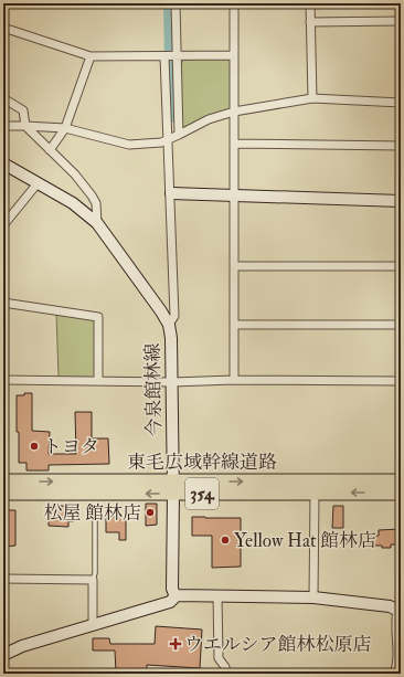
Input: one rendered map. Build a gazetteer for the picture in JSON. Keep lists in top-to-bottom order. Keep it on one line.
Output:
{"streets":{"highway":["東毛広域幹線道路","354"],"main road":["今泉館林線"]},"crossings":[["今泉館林線","東毛広域幹線道路"]],"places":{"other":["トヨタ","松屋 館林店","Yellow Hat 館林店"],"health":["ウエルシア館林松原店"]}}
